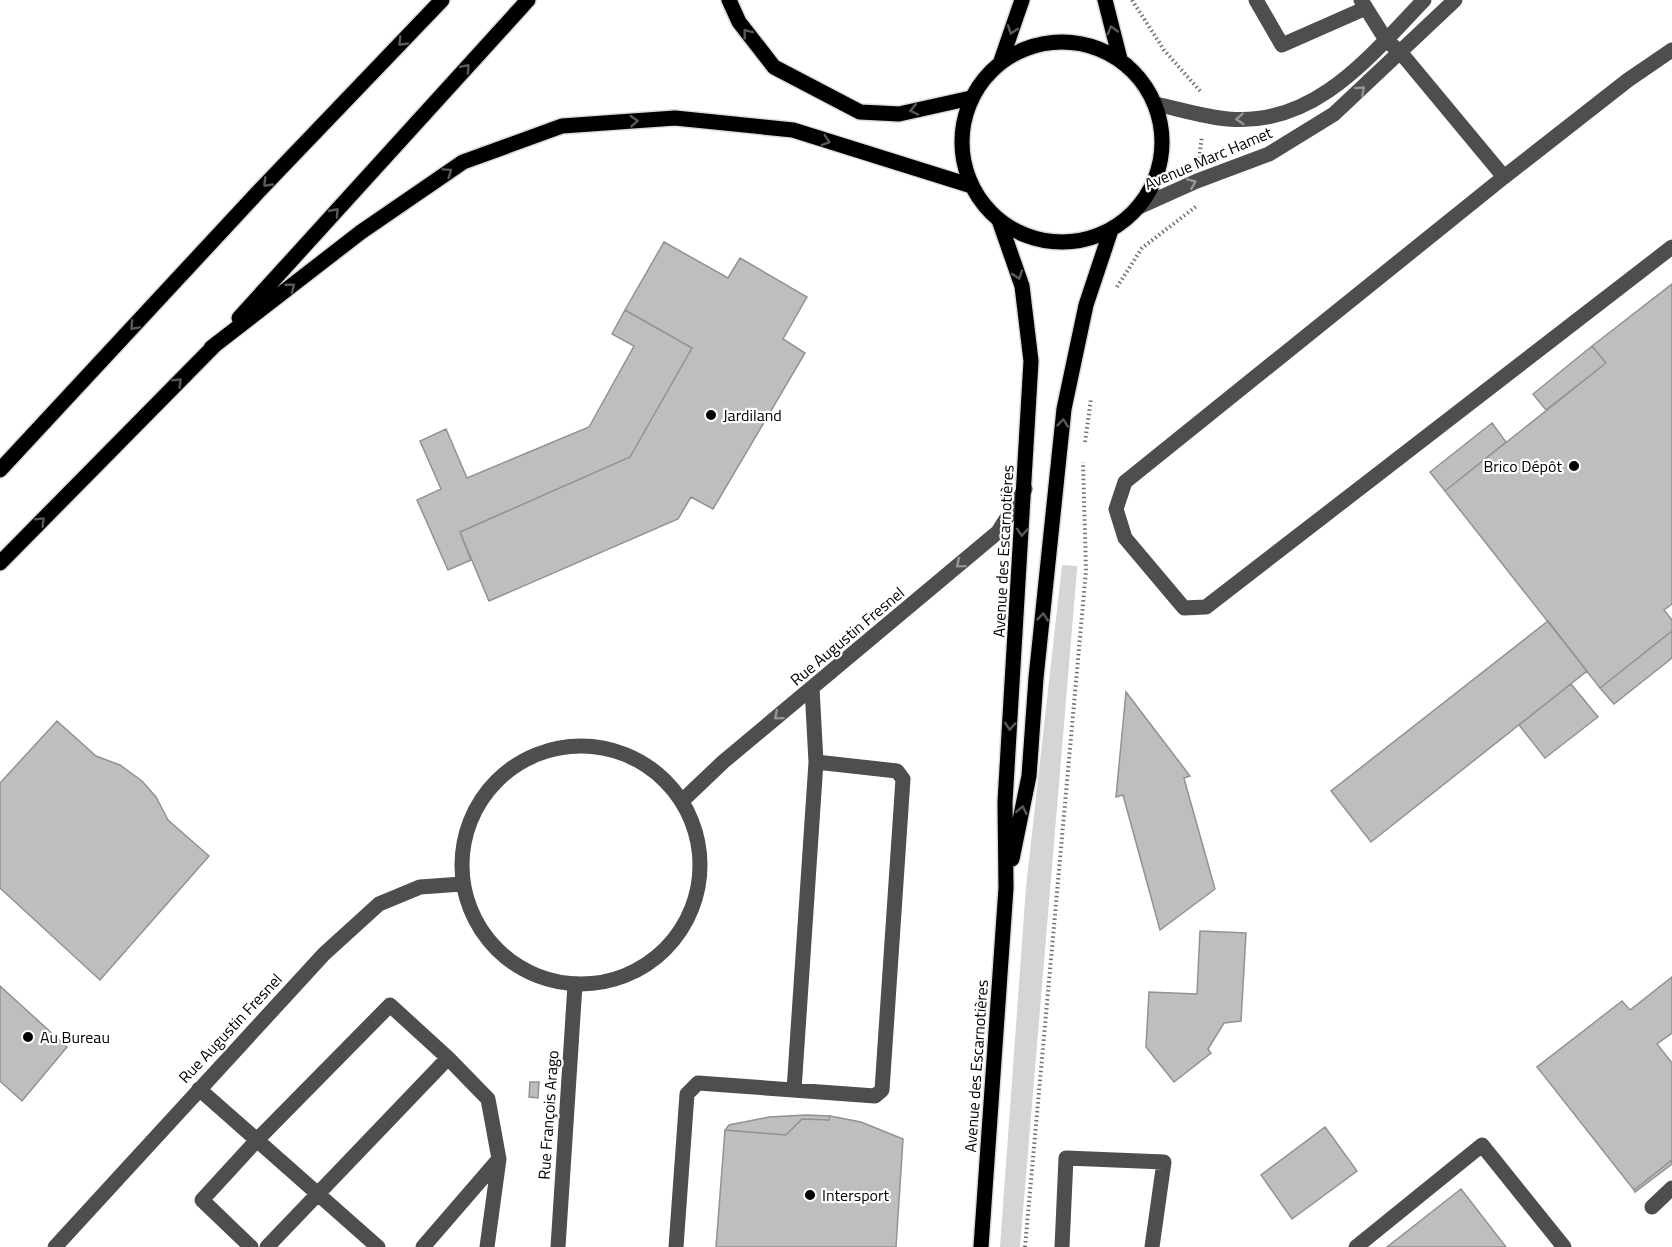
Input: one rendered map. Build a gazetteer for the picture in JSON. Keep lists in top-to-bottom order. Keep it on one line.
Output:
{"streets":{"main road":["Avenue des Escarnotières"],"street":["Avenue Marc Hamet","Rue Augustin Fresnel","Rue François Arago"]},"crossings":[["Avenue Marc Hamet","Avenue des Escarnotières"],["Avenue des Escarnotières","Rue Augustin Fresnel"]],"one_way":["Rue Augustin Fresnel"],"places":["Jardiland","Brico Dépôt","Au Bureau","Intersport"]}
